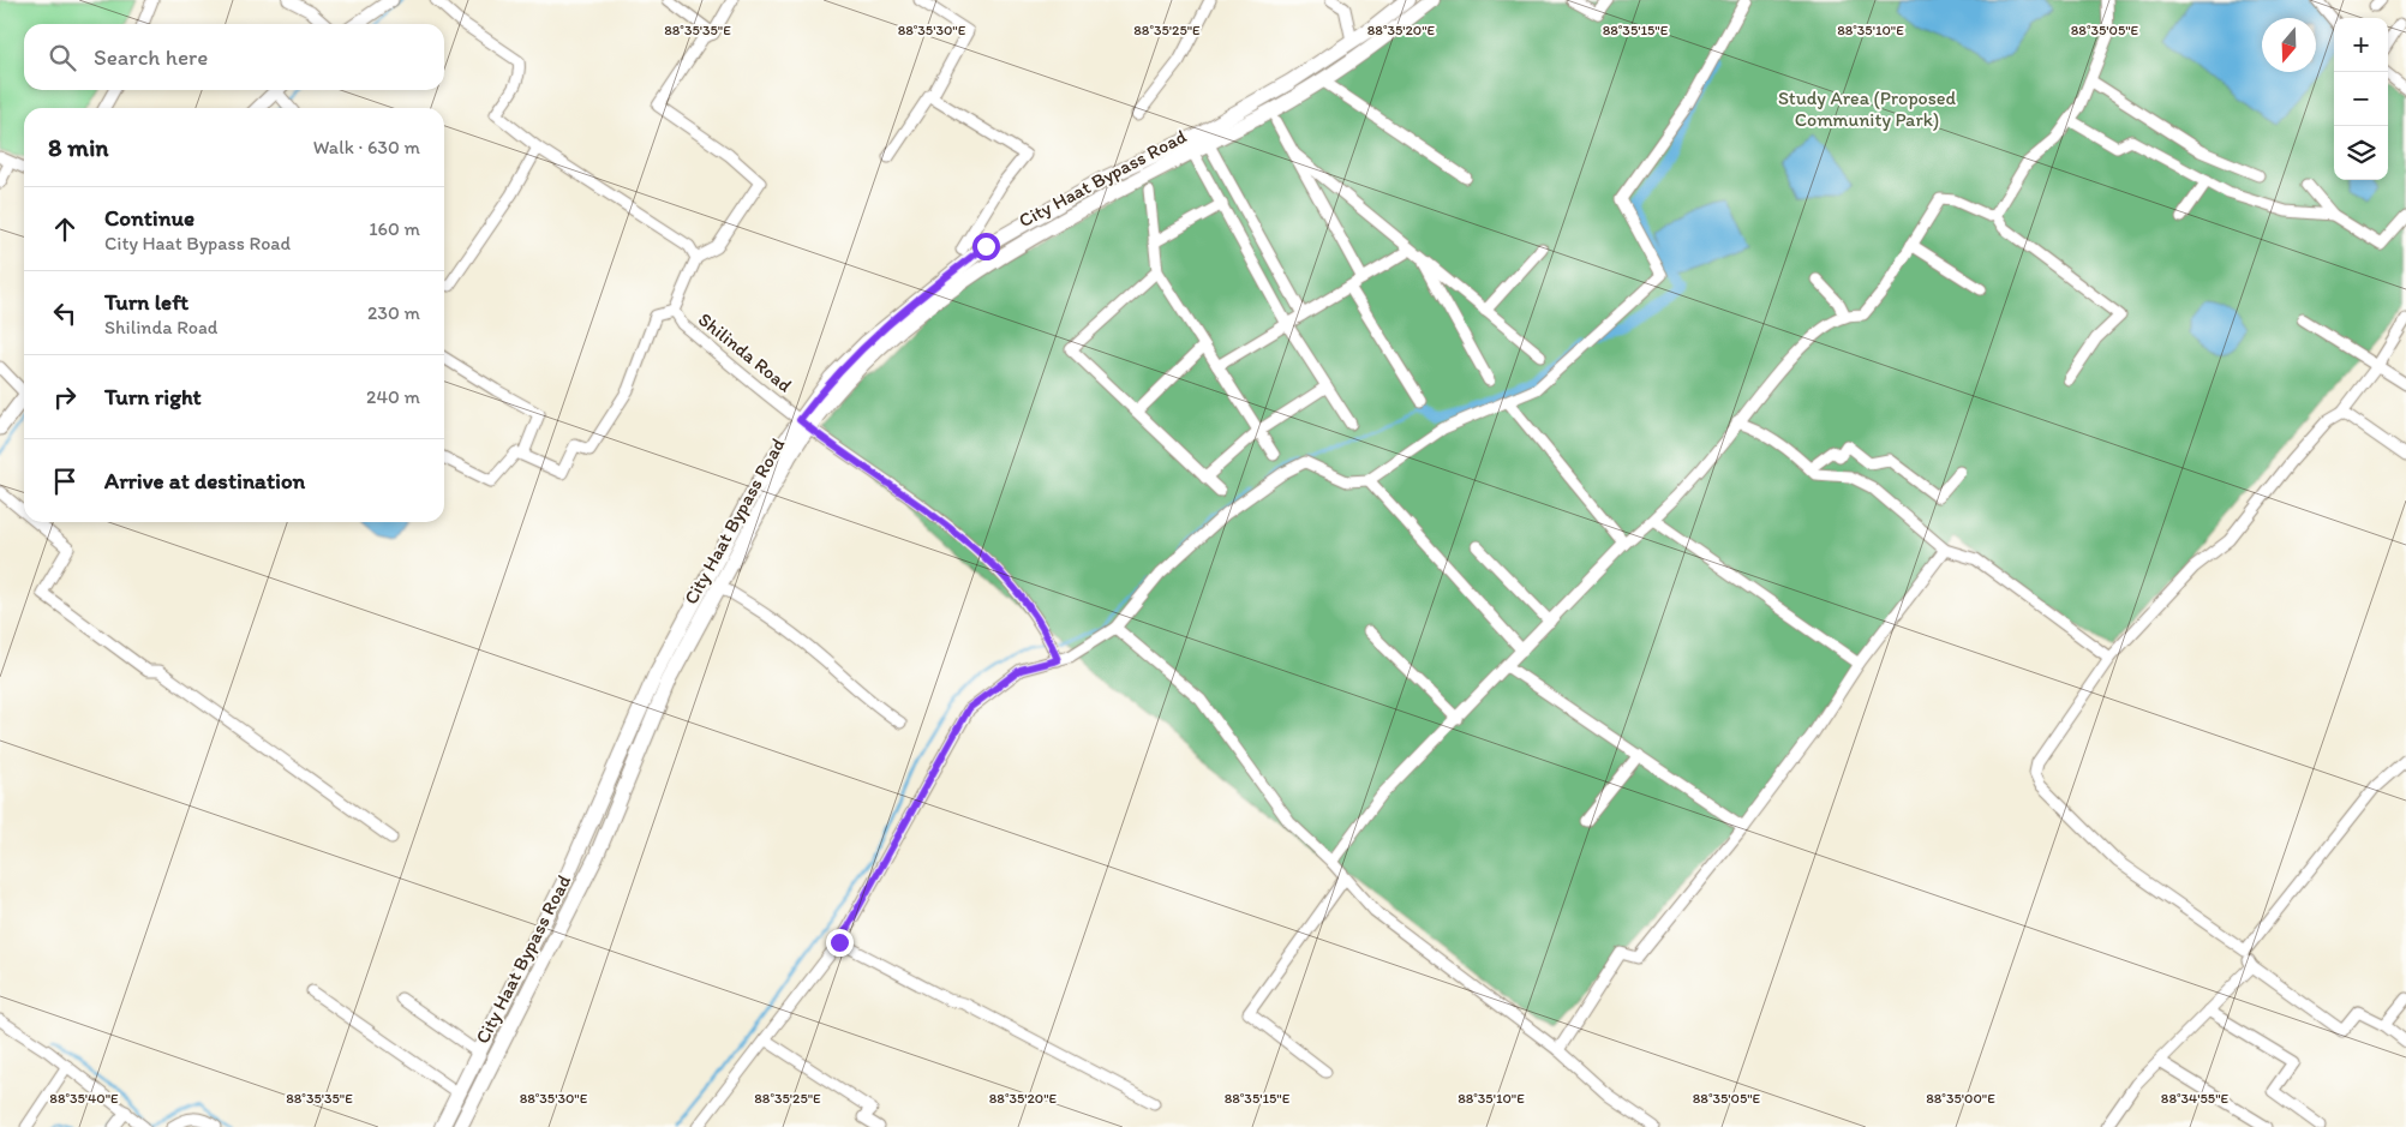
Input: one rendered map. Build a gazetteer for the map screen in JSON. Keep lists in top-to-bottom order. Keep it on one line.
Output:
{"streets":{"main road":["City Haat Bypass Road"],"street":["Shilinda Road"]},"crossings":[["City Haat Bypass Road","Shilinda Road"]],"parks":["Study Area (Proposed Community Park)"],"north":"bottom","page":{"map_buttons":["+","−"],"search":"Search here","heading":["8 min","Walk · 630 m"],"list":[["Continue","City Haat Bypass Road","160 m"],["Turn left","Shilinda Road","230 m"],["Turn right","240 m"],"Arrive at destination"]},"coordinates":["88°35'35\"E","88°35'30\"E","88°35'25\"E","88°35'20\"E","88°35'15\"E","88°35'10\"E","88°35'05\"E","88°35'40\"E","88°35'00\"E","88°34'55\"E"]}
